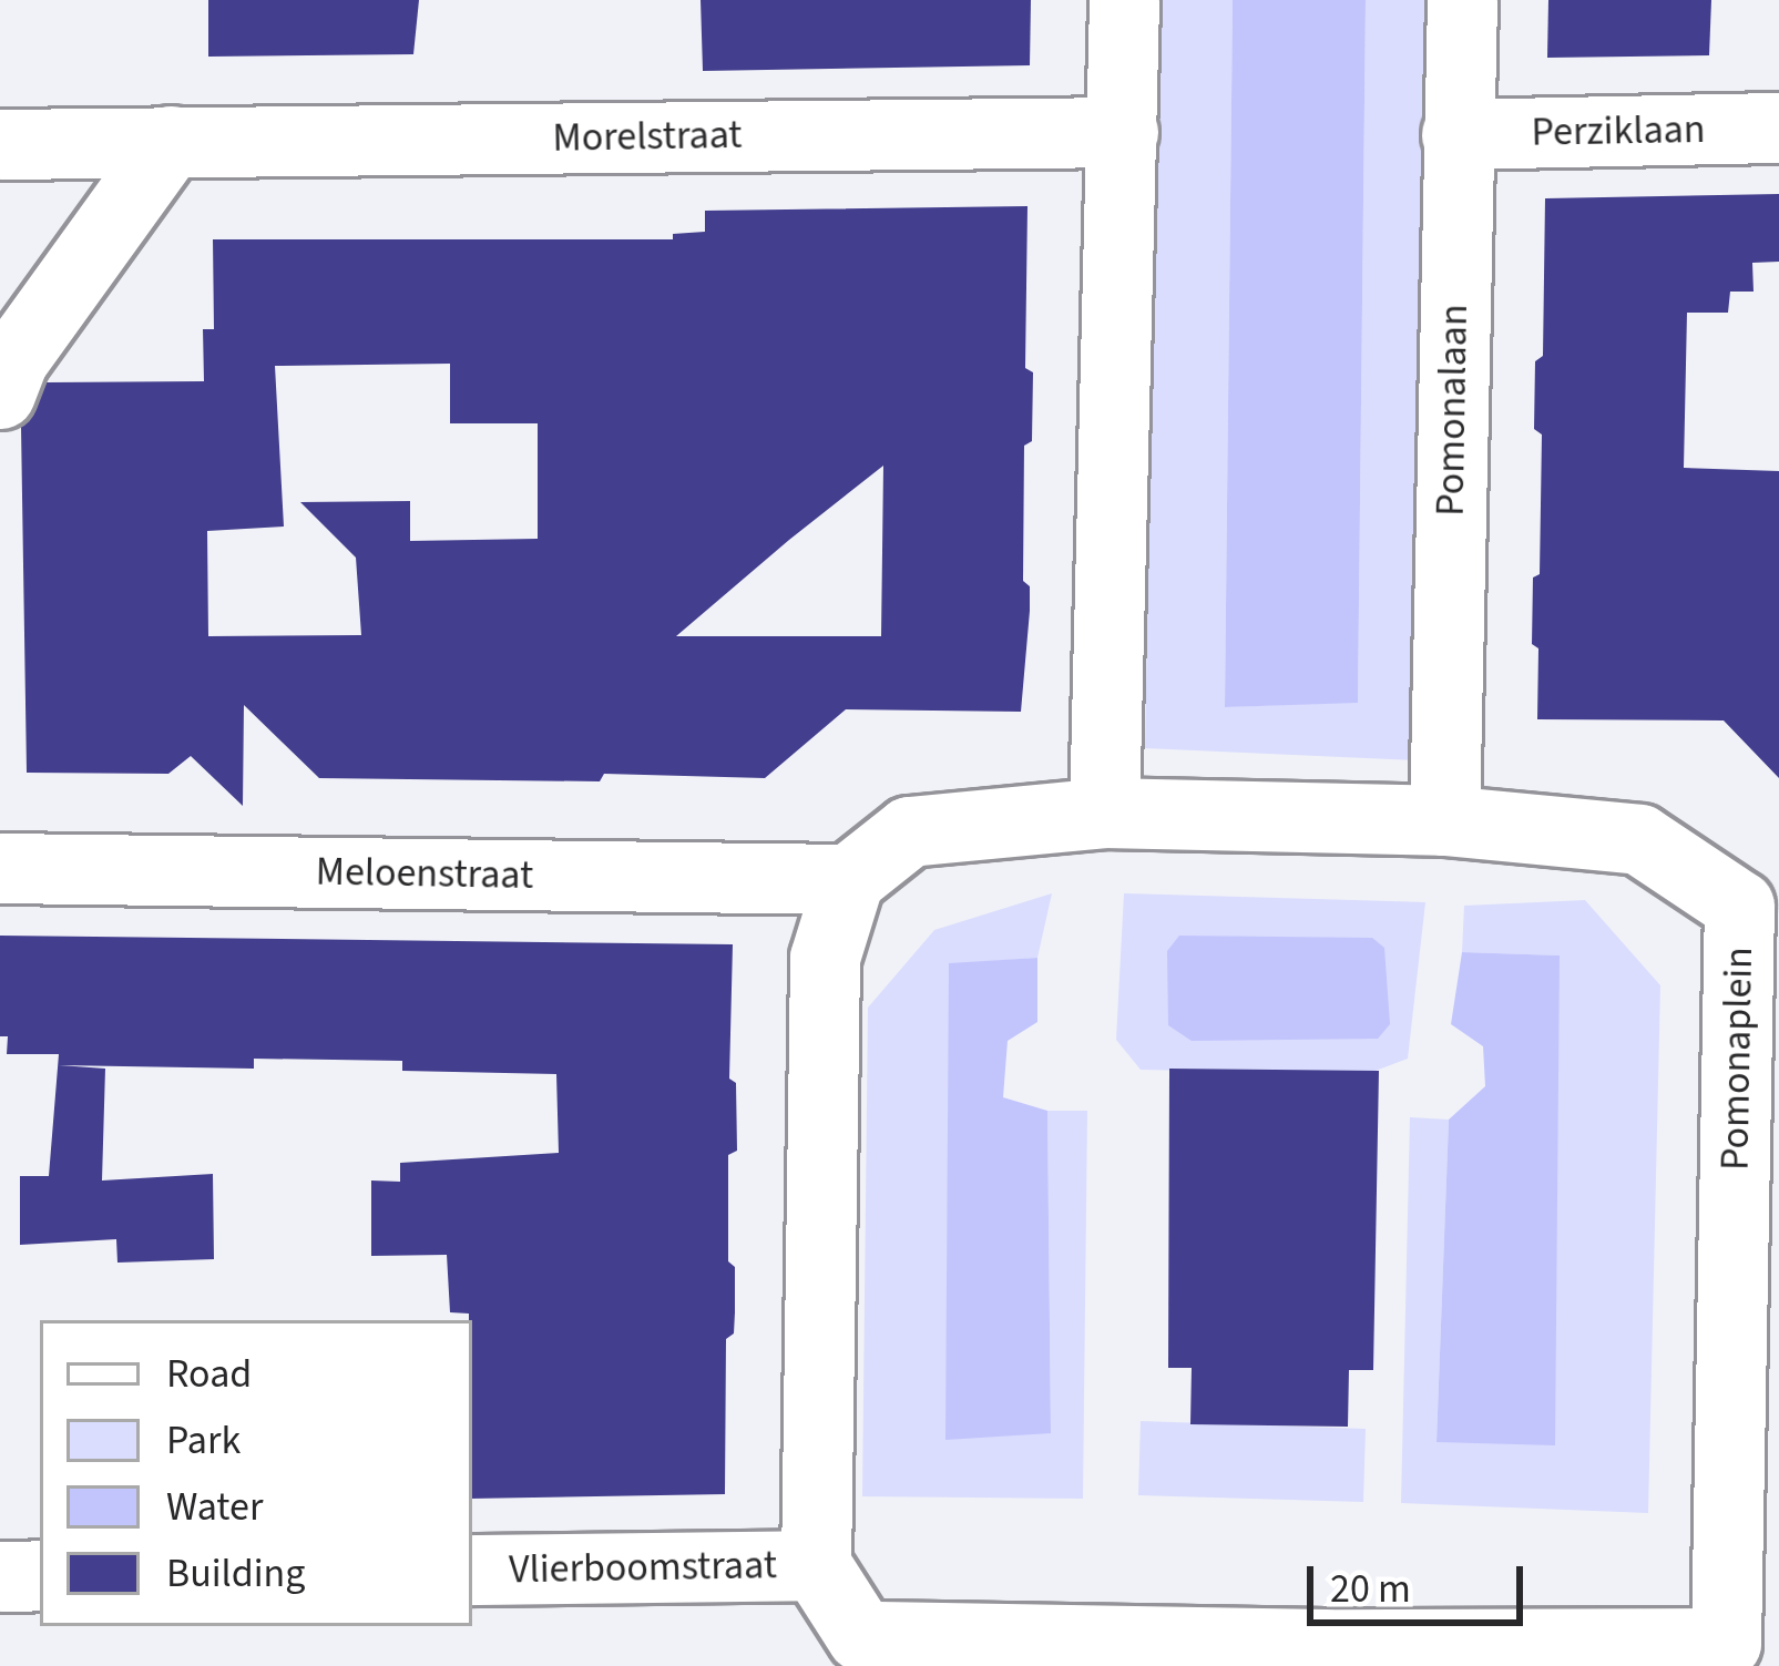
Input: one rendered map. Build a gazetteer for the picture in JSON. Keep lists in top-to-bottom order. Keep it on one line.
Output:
{"streets":{"street":["Perziklaan","Morelstraat","Pomonalaan","Meloenstraat","Pomonaplein","Vlierboomstraat"]},"crossings":[["Perziklaan","Pomonalaan"],["Pomonalaan","Pomonaplein"],["Meloenstraat","Pomonaplein"],["Pomonaplein","Vlierboomstraat"]],"legend":["Road","Park","Water","Building"],"scale_bar":"20 m"}
